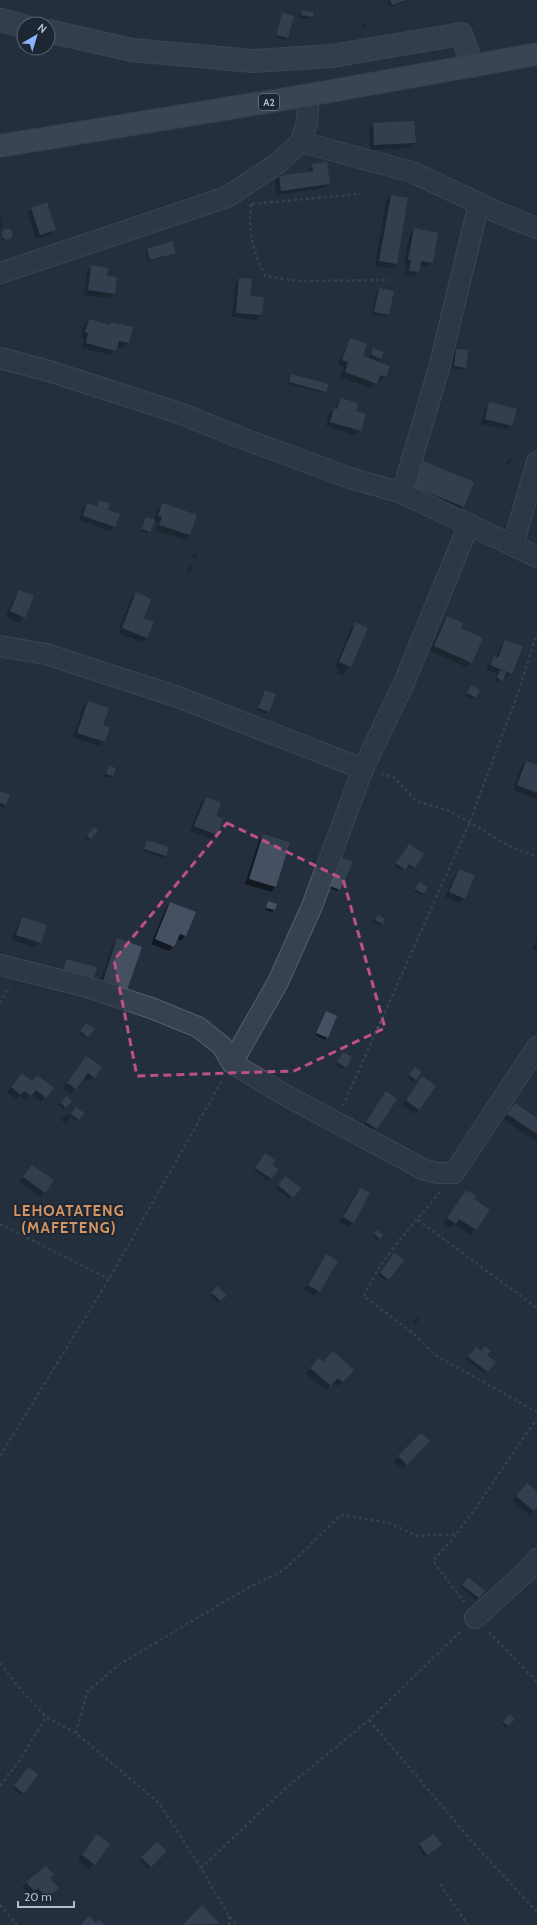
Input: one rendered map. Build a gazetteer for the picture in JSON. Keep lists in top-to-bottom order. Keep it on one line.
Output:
{"streets":{"main road":["A2"]},"districts":["LEHOATATENG (MAFETENG)"],"scale_bar":"20 m","north":"top right"}
